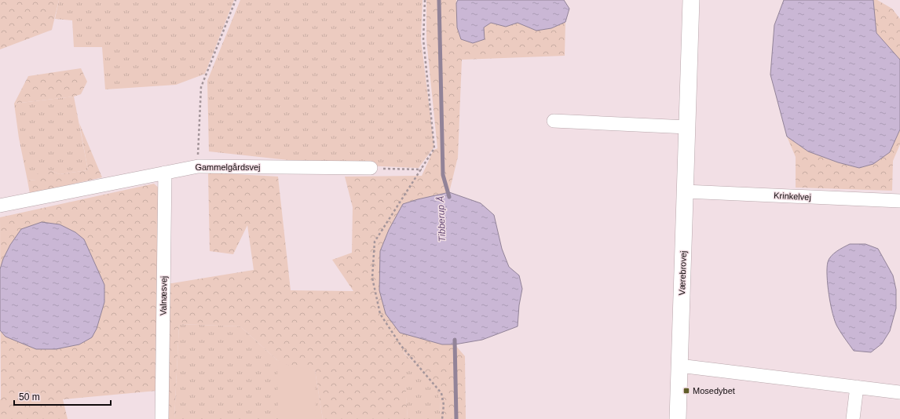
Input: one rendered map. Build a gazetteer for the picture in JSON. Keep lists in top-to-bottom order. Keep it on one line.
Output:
{"streets":{"street":["Gammelgårdsvej","Krinkelvej","Værebrovej","Valnæsvej"]},"crossings":[["Gammelgårdsvej","Valnæsvej"],["Krinkelvej","Værebrovej"]],"water":["Tibberup Å"],"places":{"transit":["Mosedybet"]},"scale_bar":"50 m"}
